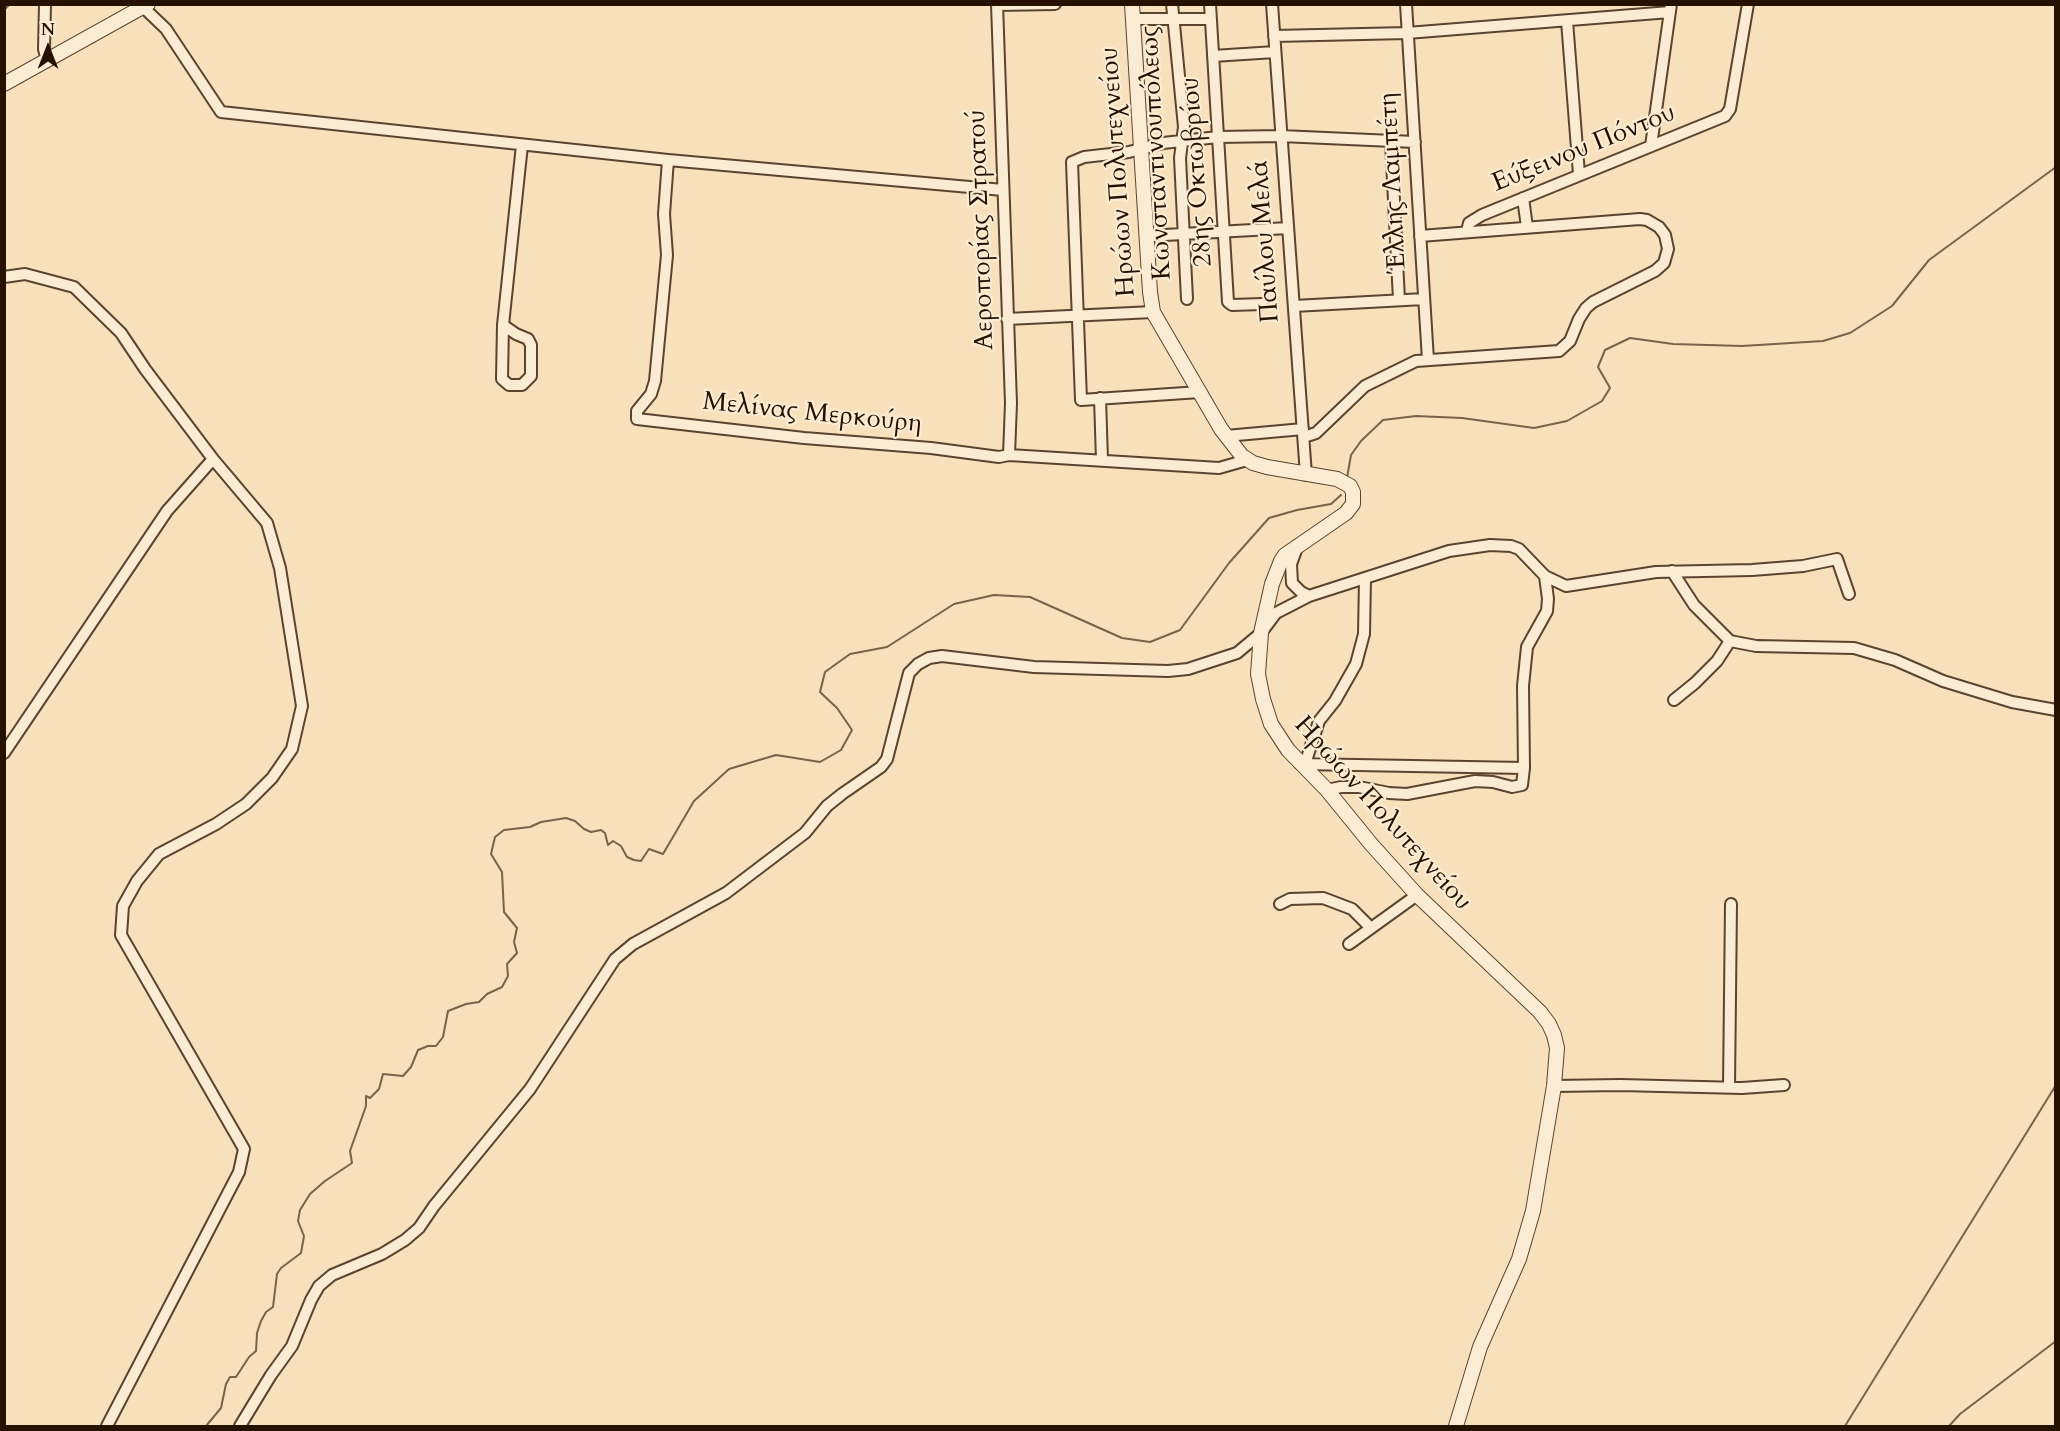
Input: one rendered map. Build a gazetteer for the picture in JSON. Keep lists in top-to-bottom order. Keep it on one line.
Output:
{"streets":{"street":["Εύξεινου Πόντου","Κωνσταντινουπόλεως","Ηρώων Πολυτεχνείου","28ης Οκτωβρίου","Έλλης Λαμπέτη","Αεροπορίας Στρατού","Παύλου Μελά","Μελίνας Μερκούρη"]},"crossings":[["Ηρώων Πολυτεχνείου","Παύλου Μελά"],["Ηρώων Πολυτεχνείου","Μελίνας Μερκούρη"],["Αεροπορίας Στρατού","Μελίνας Μερκούρη"]],"north":"top"}
